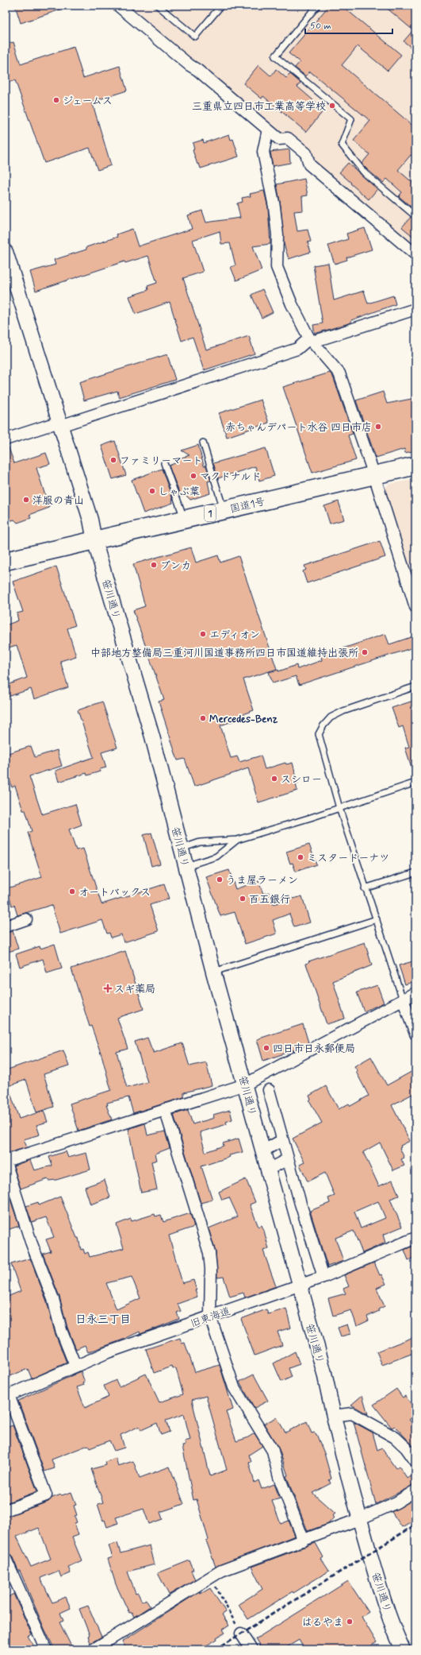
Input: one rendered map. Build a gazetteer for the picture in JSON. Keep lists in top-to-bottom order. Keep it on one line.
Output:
{"streets":{"highway":["国道1号","1"],"street":["笹川通り","旧東海道"]},"crossings":[["国道1号","笹川通り"],["笹川通り","旧東海道"]],"districts":["日永三丁目"],"places":{"other":["ジェームス","三重県立四日市工業高等学校","赤ちゃんデパート水谷 四日市店","ファミリーマート","マクドナルド","しゃぶ葉","洋服の青山","ブンカ","エディオン","中部地方整備局三重河川国道事務所四日市国道維持出張所","Mercedes-Benz","スシロー","ミスタードーナツ","うま屋ラーメン","オートバックス","百五銀行","四日市日永郵便局","はるやま"],"health":["スギ薬局"]},"scale_bar":"50 m"}
